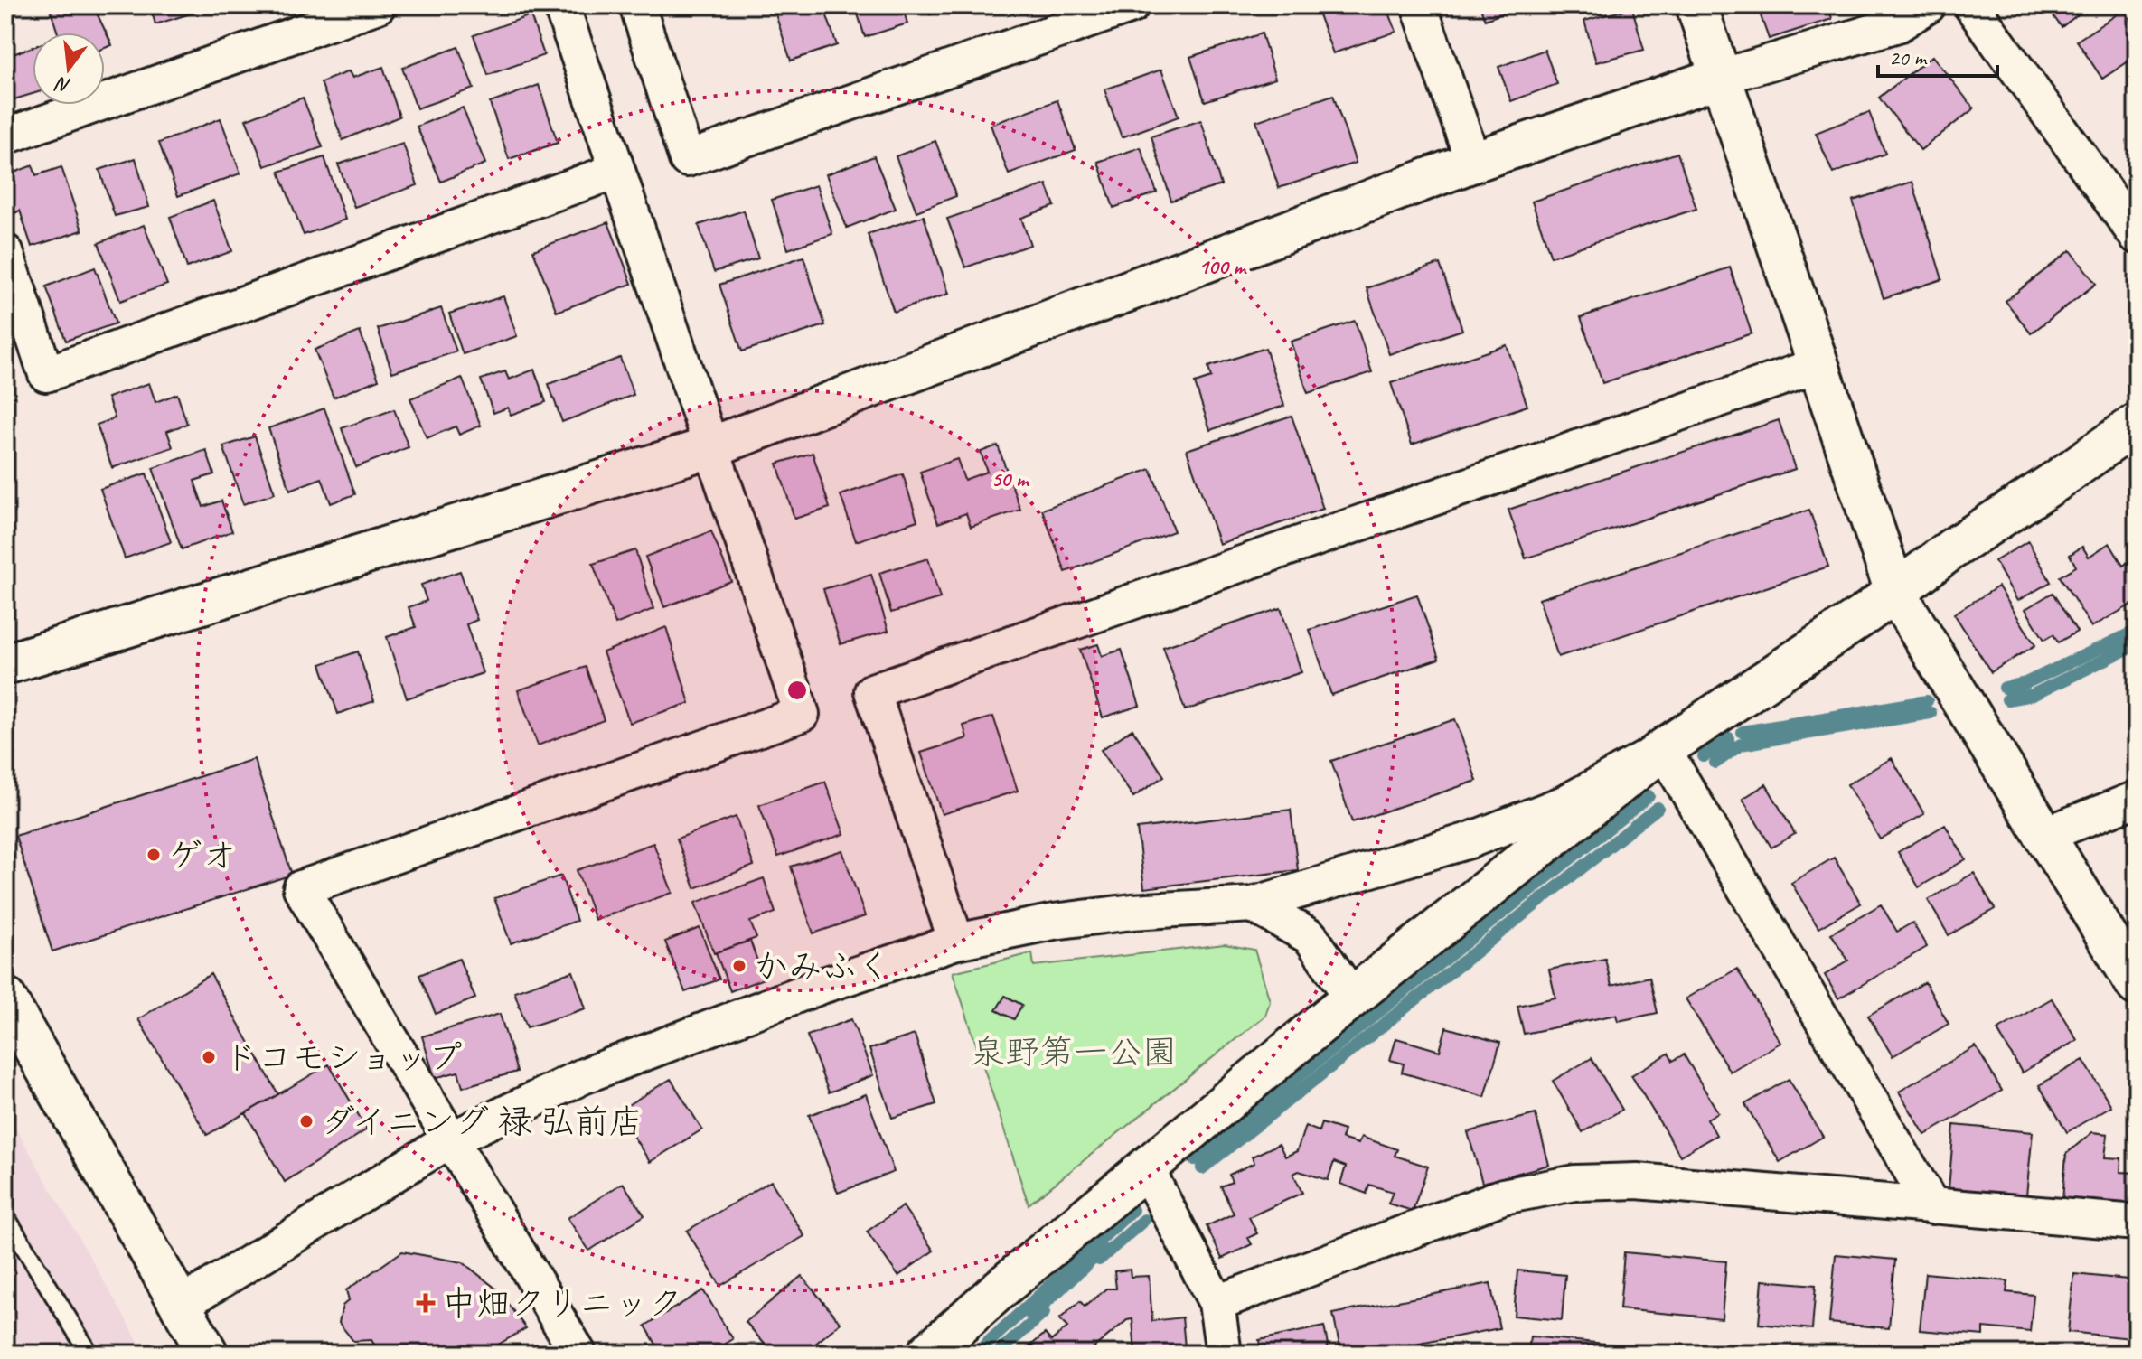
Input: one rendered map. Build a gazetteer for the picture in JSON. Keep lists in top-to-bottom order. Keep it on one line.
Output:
{"parks":["泉野第一公園"],"places":{"other":["ゲオ","かみふく","ドコモショップ","ダイニング 禄 弘前店"],"health":["中畑クリニック"]},"scale_bar":"20 m","north":"bottom","rings":["100 m","50 m"]}
